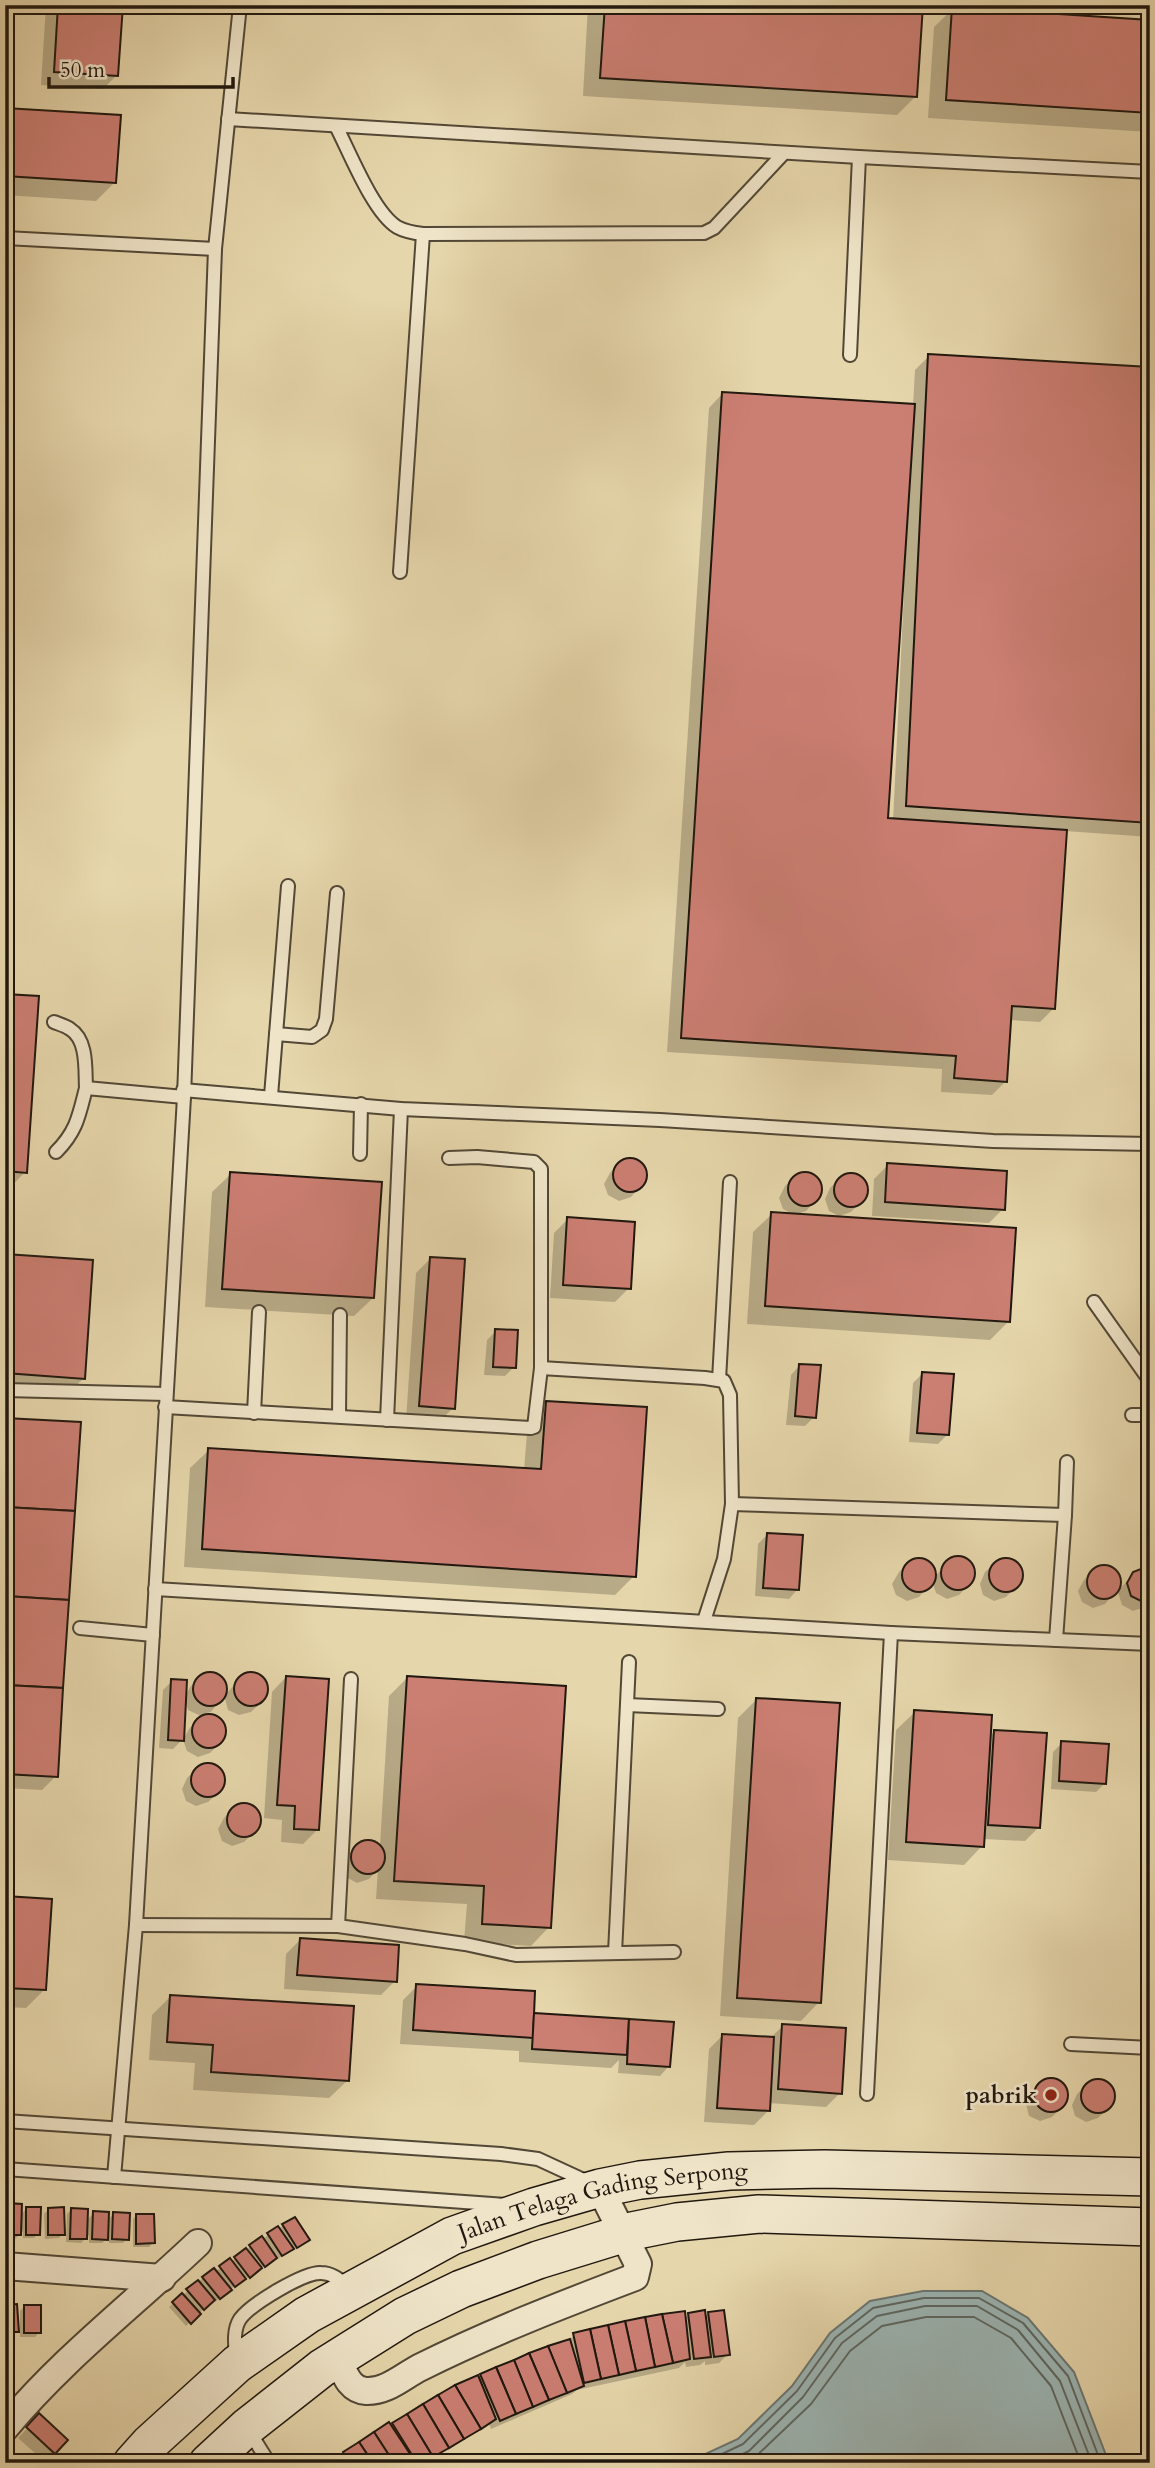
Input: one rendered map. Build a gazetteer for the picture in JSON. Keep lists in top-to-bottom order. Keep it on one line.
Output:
{"streets":{"main road":["Jalan Telaga Gading Serpong"]},"places":["pabrik"],"scale_bar":"50 m"}
